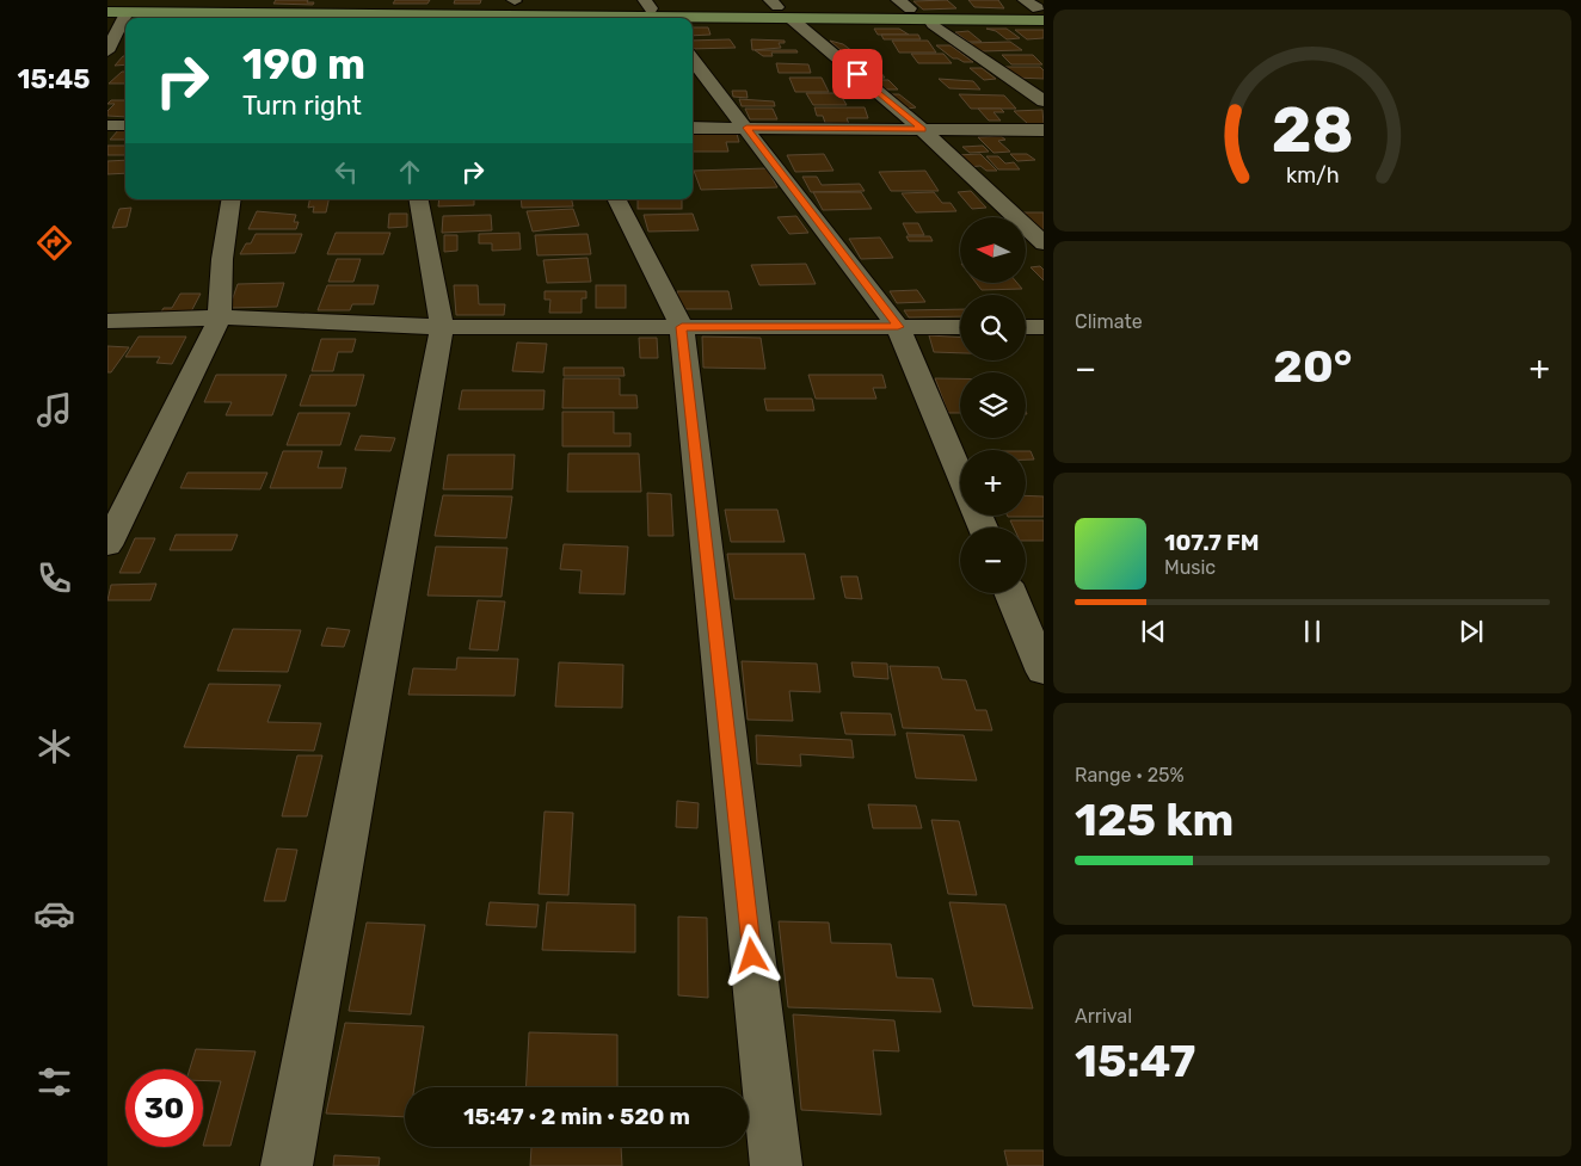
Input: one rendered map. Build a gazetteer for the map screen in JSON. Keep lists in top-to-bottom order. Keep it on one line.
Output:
{"north":"left","page":{"tabs":"15:45","turn":["190 m","Turn right"],"map_buttons":["+","−"],"tile":["Climate",["Range · 25%","125 km"],["Arrival","15:47"]],"heat":["−","20°","+"],"song":["107.7 FM","Music"],"limit":"30","trip":"15:47 · 2 min · 520 m","gauge":["28","km/h"]}}
